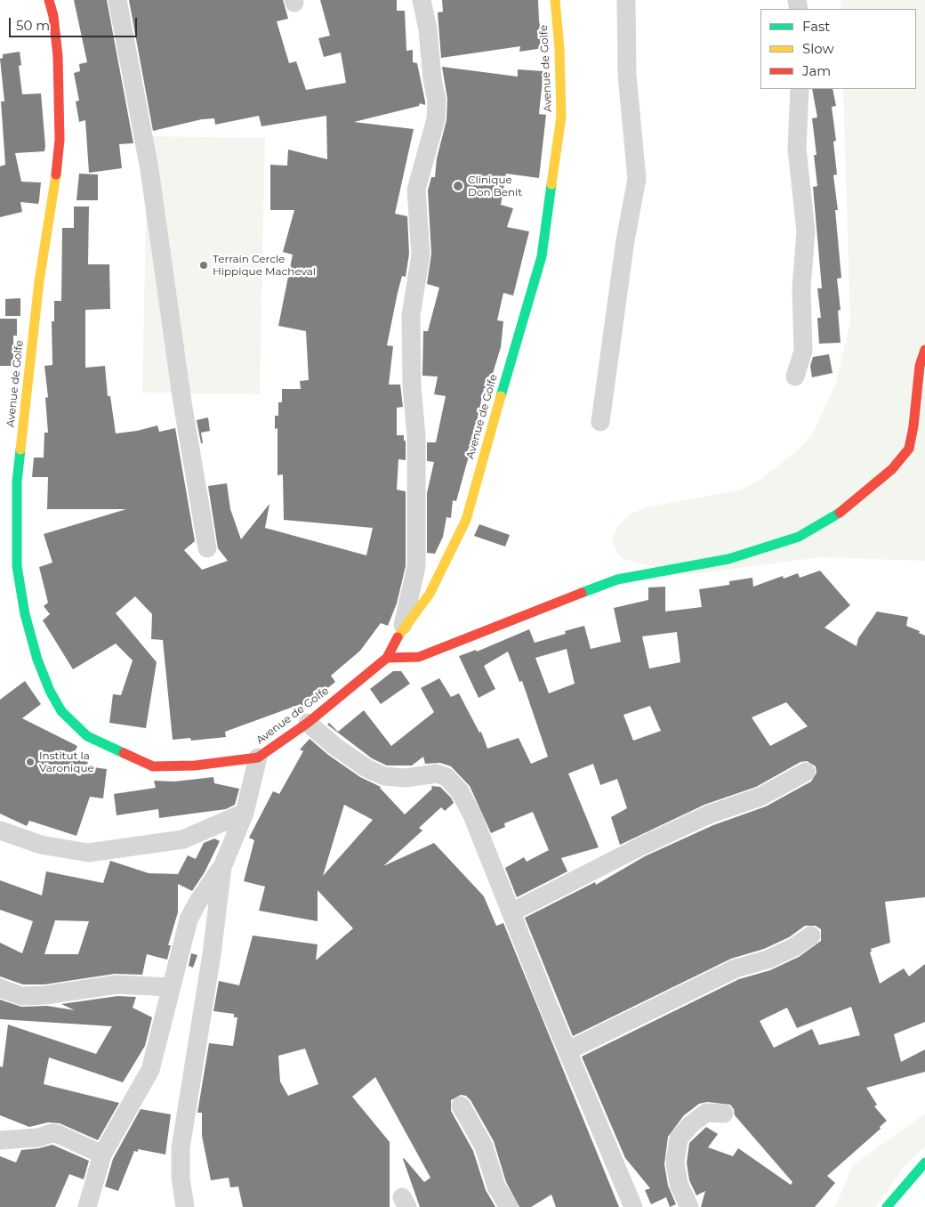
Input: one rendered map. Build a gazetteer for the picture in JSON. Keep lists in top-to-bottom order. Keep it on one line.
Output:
{"streets":{"street":["Avenue de Golfe"]},"places":["Clinique Don Benit","Terrain Cercle Hippique Macheval","Institut la Varonique"],"legend":["Fast","Slow","Jam"],"scale_bar":"50 m"}
